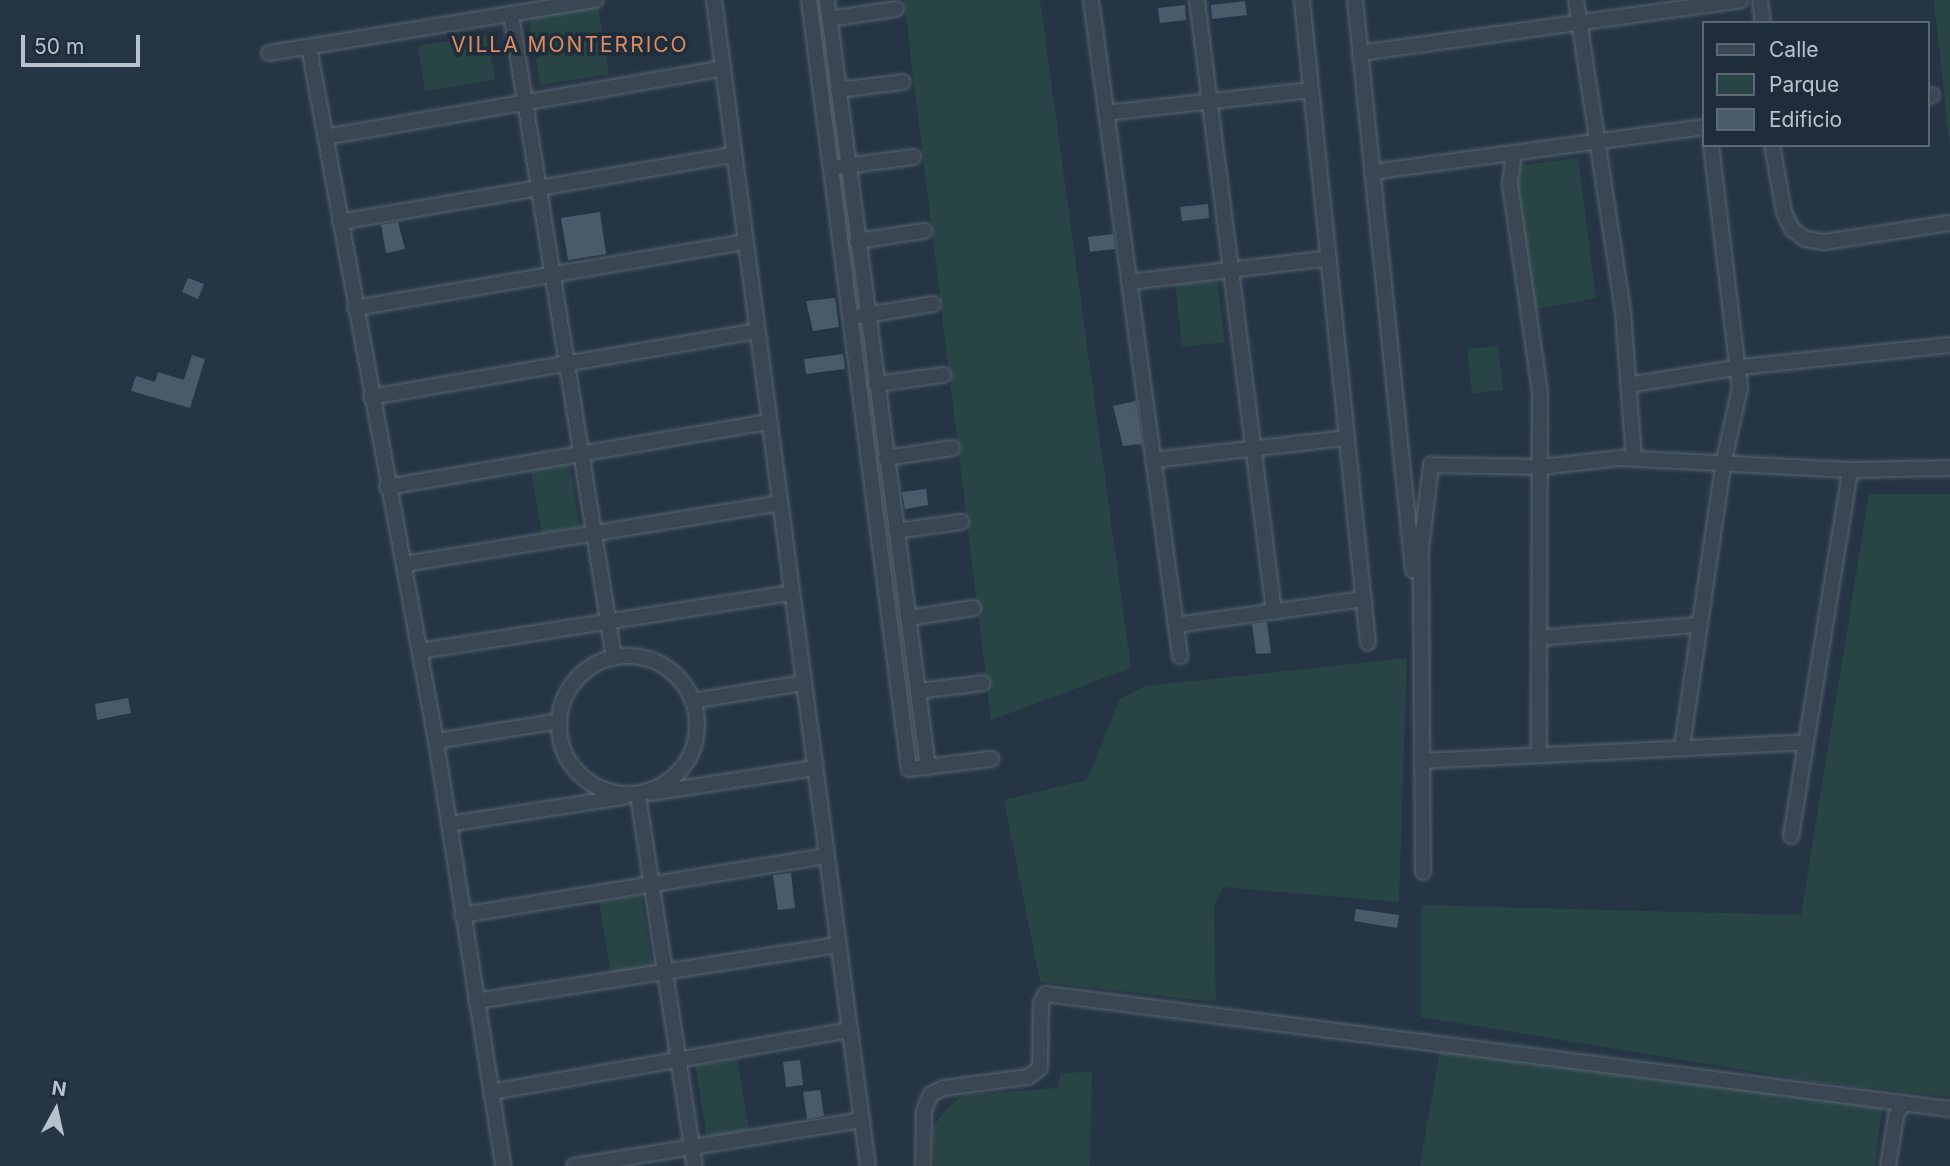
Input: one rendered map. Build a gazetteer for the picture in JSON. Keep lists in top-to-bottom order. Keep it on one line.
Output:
{"districts":["VILLA MONTERRICO"],"legend":["Calle","Parque","Edificio"],"scale_bar":"50 m","north":"top"}
